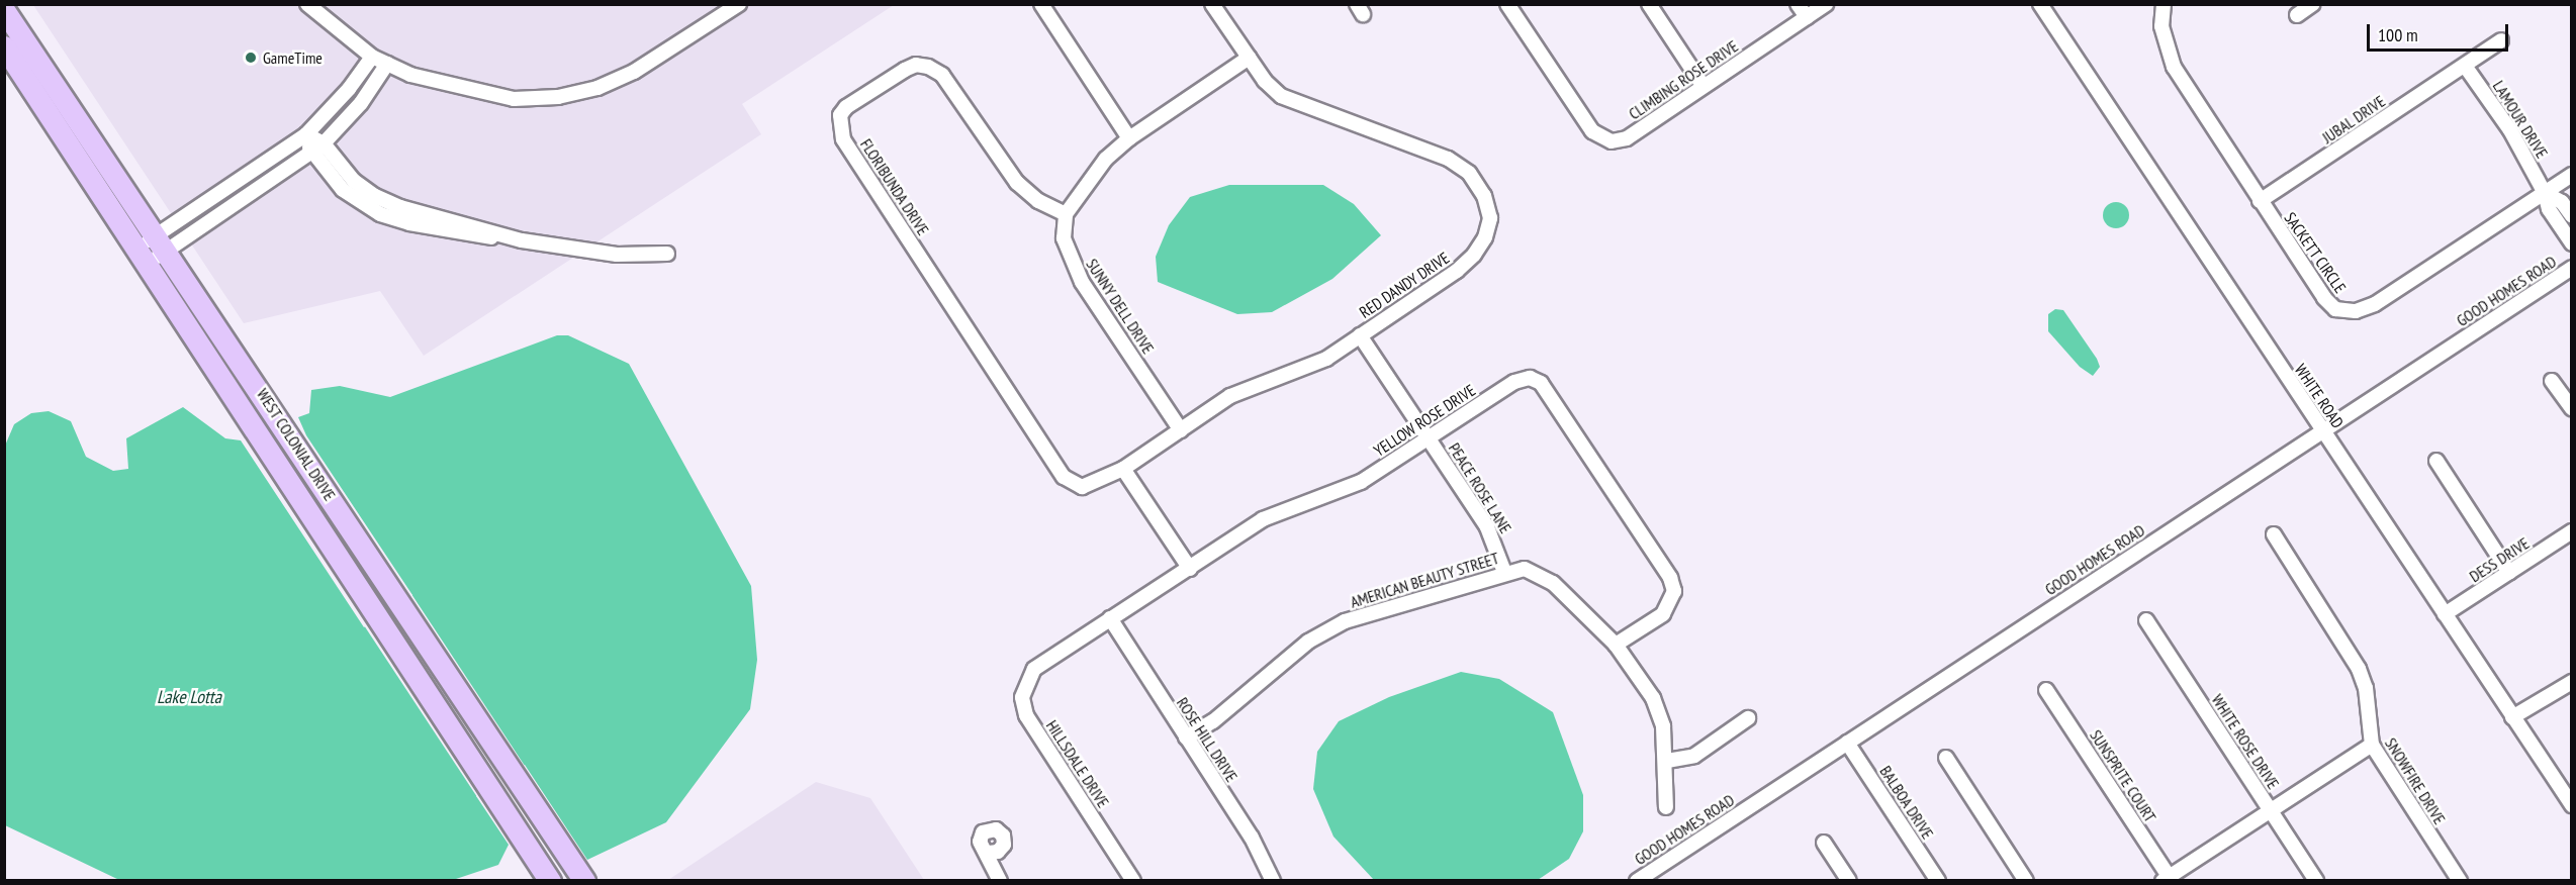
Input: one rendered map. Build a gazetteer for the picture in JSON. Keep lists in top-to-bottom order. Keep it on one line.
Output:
{"streets":{"highway":["WEST COLONIAL DRIVE"],"street":["CLIMBING ROSE DRIVE","JUBAL DRIVE","LAMOUR DRIVE","FLORIBUNDA DRIVE","SACKETT CIRCLE","RED DANDY DRIVE","GOOD HOMES ROAD","SUNNY DELL DRIVE","WHITE ROAD","YELLOW ROSE DRIVE","PEACE ROSE LANE","DESS DRIVE","AMERICAN BEAUTY STREET","ROSE HILL DRIVE","WHITE ROSE DRIVE","HILLSDALE DRIVE","SUNSPRITE COURT","SNOWFIRE DRIVE","BALBOA DRIVE"]},"crossings":[["JUBAL DRIVE","LAMOUR DRIVE"],["JUBAL DRIVE","SACKETT CIRCLE"],["LAMOUR DRIVE","SACKETT CIRCLE"],["FLORIBUNDA DRIVE","RED DANDY DRIVE"],["FLORIBUNDA DRIVE","SUNNY DELL DRIVE"],["RED DANDY DRIVE","SUNNY DELL DRIVE"],["RED DANDY DRIVE","PEACE ROSE LANE"],["GOOD HOMES ROAD","WHITE ROAD"],["GOOD HOMES ROAD","BALBOA DRIVE"],["WHITE ROAD","DESS DRIVE"],["YELLOW ROSE DRIVE","PEACE ROSE LANE"],["YELLOW ROSE DRIVE","AMERICAN BEAUTY STREET"],["YELLOW ROSE DRIVE","ROSE HILL DRIVE"],["YELLOW ROSE DRIVE","HILLSDALE DRIVE"],["PEACE ROSE LANE","AMERICAN BEAUTY STREET"],["AMERICAN BEAUTY STREET","ROSE HILL DRIVE"]],"water":["Lake Lotta"],"places":["GameTime"],"scale_bar":"100 m"}
